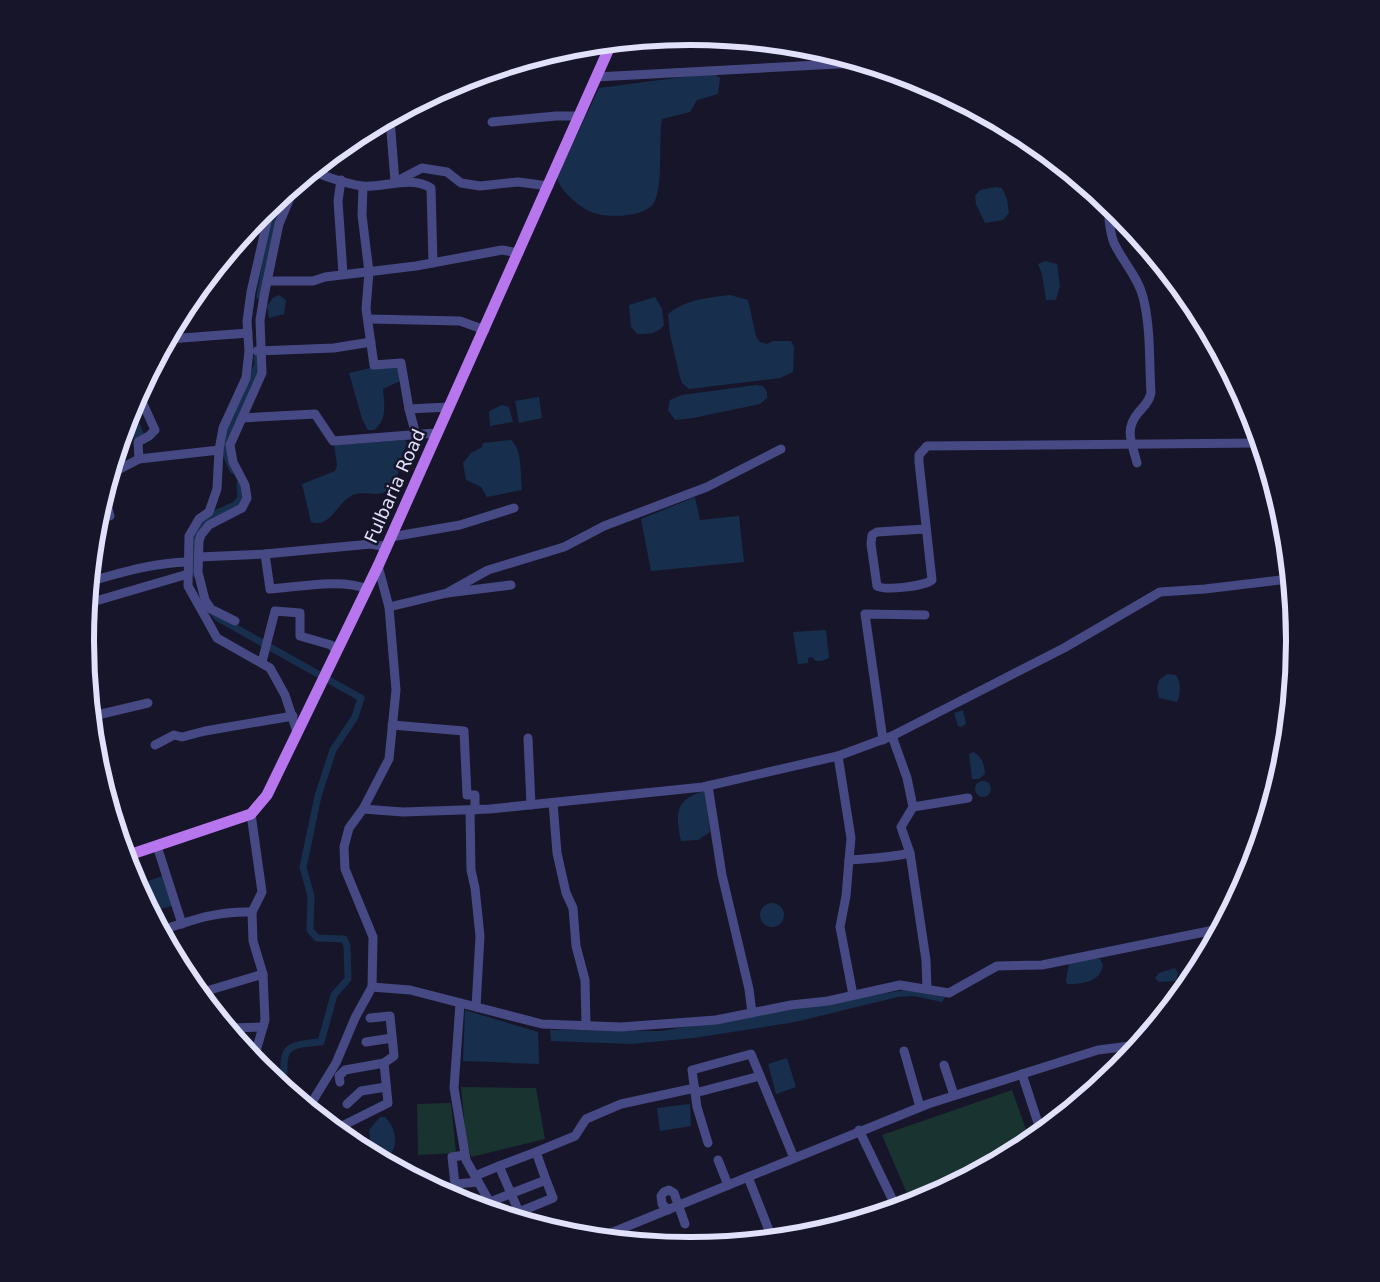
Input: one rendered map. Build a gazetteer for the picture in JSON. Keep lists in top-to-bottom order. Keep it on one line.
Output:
{"streets":{"main road":["Fulbaria Road"]}}
